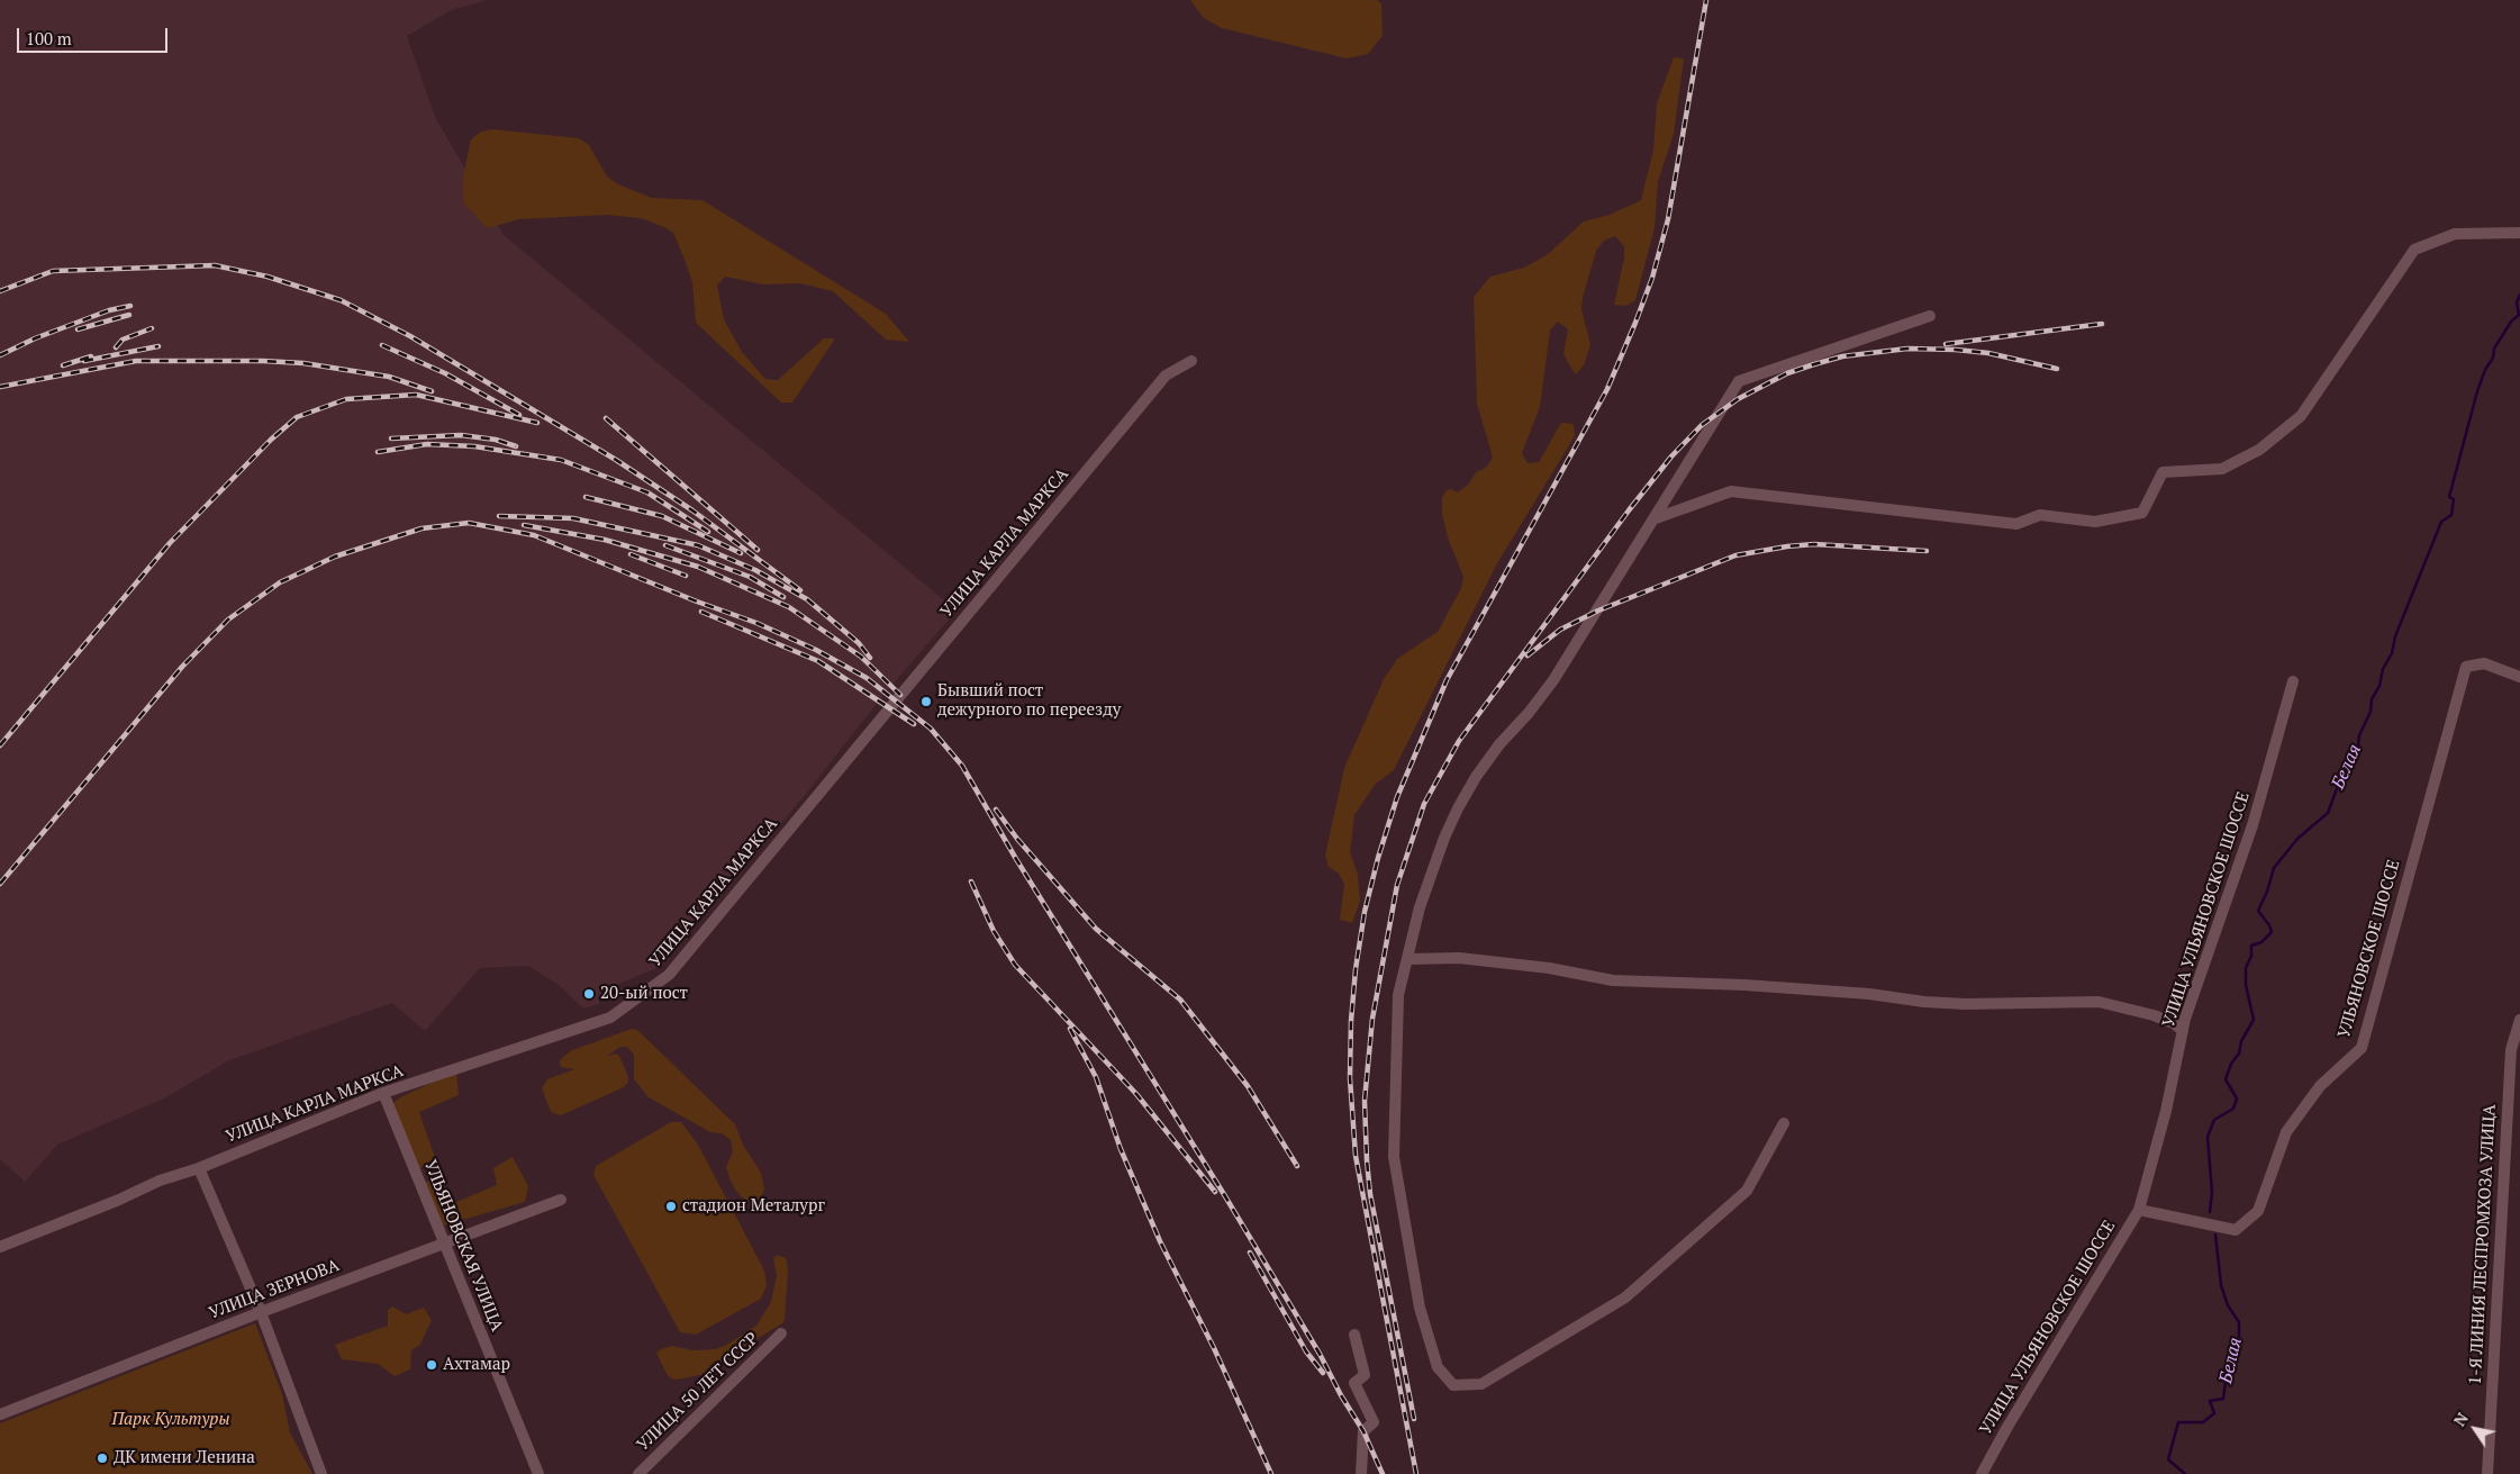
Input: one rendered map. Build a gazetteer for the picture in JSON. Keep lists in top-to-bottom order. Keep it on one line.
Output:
{"streets":{"street":["УЛИЦА КАРЛА МАРКСА","УЛИЦА УЛЬЯНОВСКОЕ ШОССЕ","УЛЬЯНОВСКОЕ ШОССЕ","1-Я ЛИНИЯ ЛЕСПРОМХОЗА УЛИЦА","УЛЬЯНОВСКАЯ УЛИЦА","УЛИЦА ЗЕРНОВА","УЛИЦА 50 ЛЕТ СССР"]},"crossings":[["УЛИЦА КАРЛА МАРКСА","УЛЬЯНОВСКАЯ УЛИЦА"],["УЛИЦА УЛЬЯНОВСКОЕ ШОССЕ","УЛЬЯНОВСКОЕ ШОССЕ"],["УЛЬЯНОВСКАЯ УЛИЦА","УЛИЦА ЗЕРНОВА"]],"water":["Белая"],"parks":["Парк Культуры"],"places":["Бывший пост дежурного по переезду","20-ый пост","стадион Металург","Ахтамар","ДК имени Ленина"],"scale_bar":"100 m","north":"top left"}
